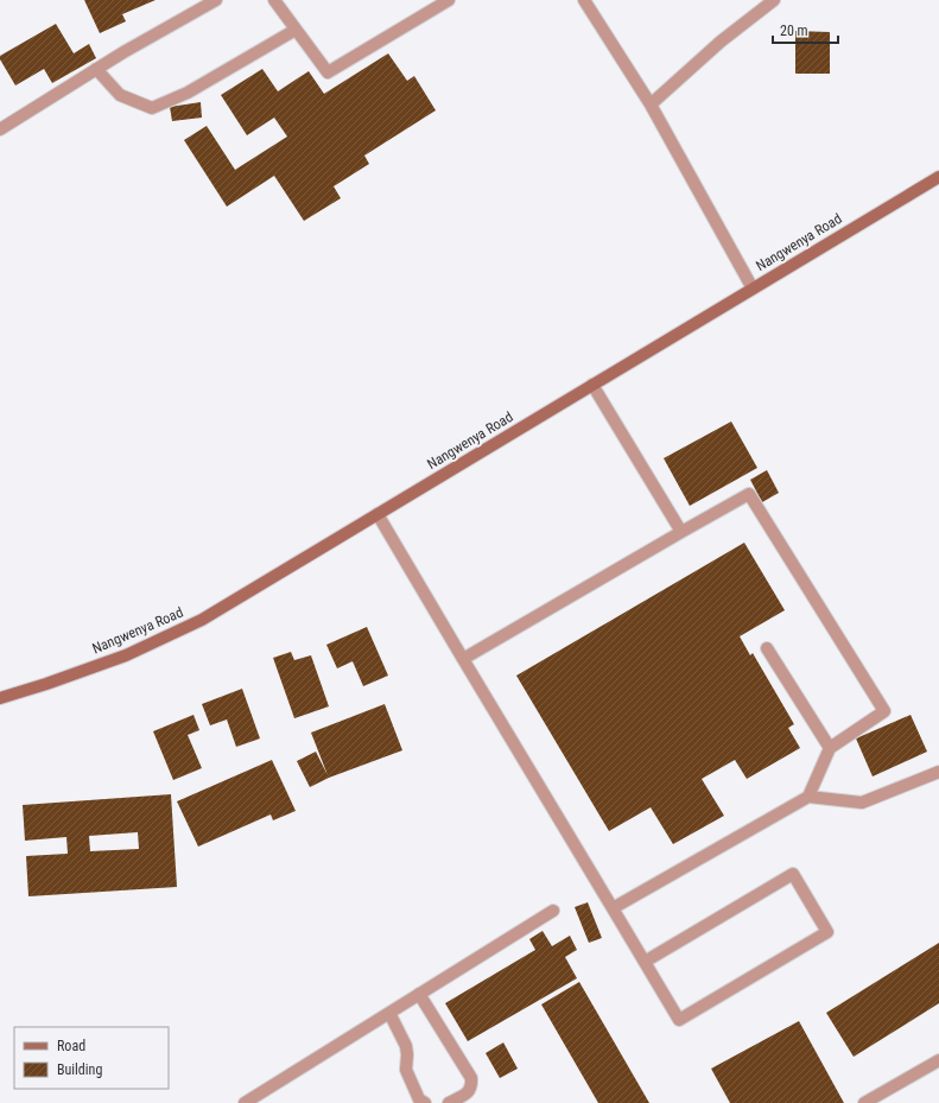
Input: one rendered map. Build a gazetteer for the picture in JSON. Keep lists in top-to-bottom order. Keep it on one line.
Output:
{"streets":{"main road":["Nangwenya Road"]},"legend":["Road","Building"],"scale_bar":"20 m"}
